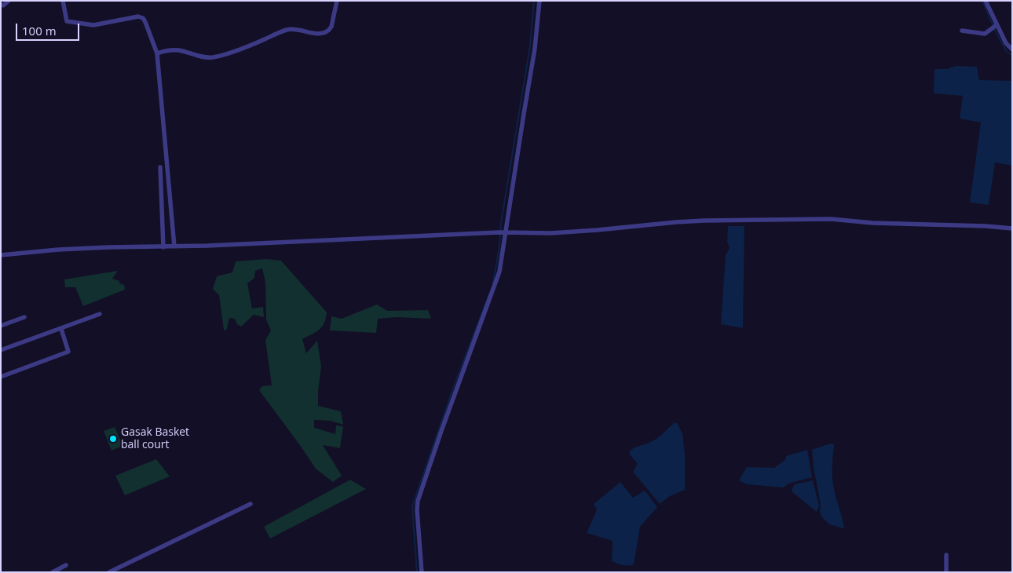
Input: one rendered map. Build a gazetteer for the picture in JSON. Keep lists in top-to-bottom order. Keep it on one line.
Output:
{"places":["Gasak Basket ball court"],"scale_bar":"100 m"}
